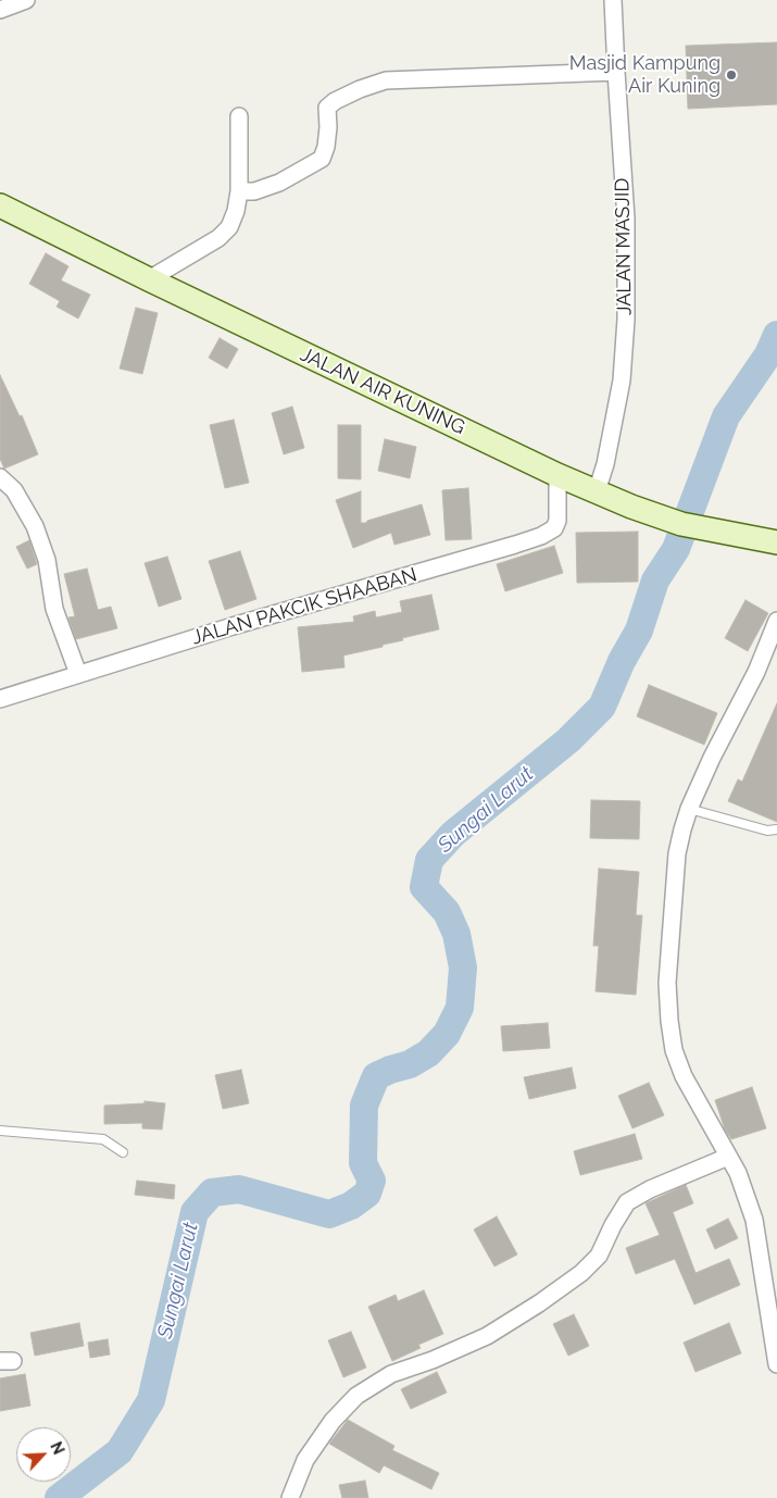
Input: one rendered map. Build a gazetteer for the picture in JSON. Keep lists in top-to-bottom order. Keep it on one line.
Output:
{"streets":{"main road":["JALAN AIR KUNING"],"street":["JALAN MASJID","JALAN PAKCIK SHAABAN"]},"crossings":[["JALAN MASJID","JALAN AIR KUNING"],["JALAN AIR KUNING","JALAN PAKCIK SHAABAN"]],"water":["Sungai Larut"],"places":["Masjid Kampung Air Kuning"],"north":"top right"}
